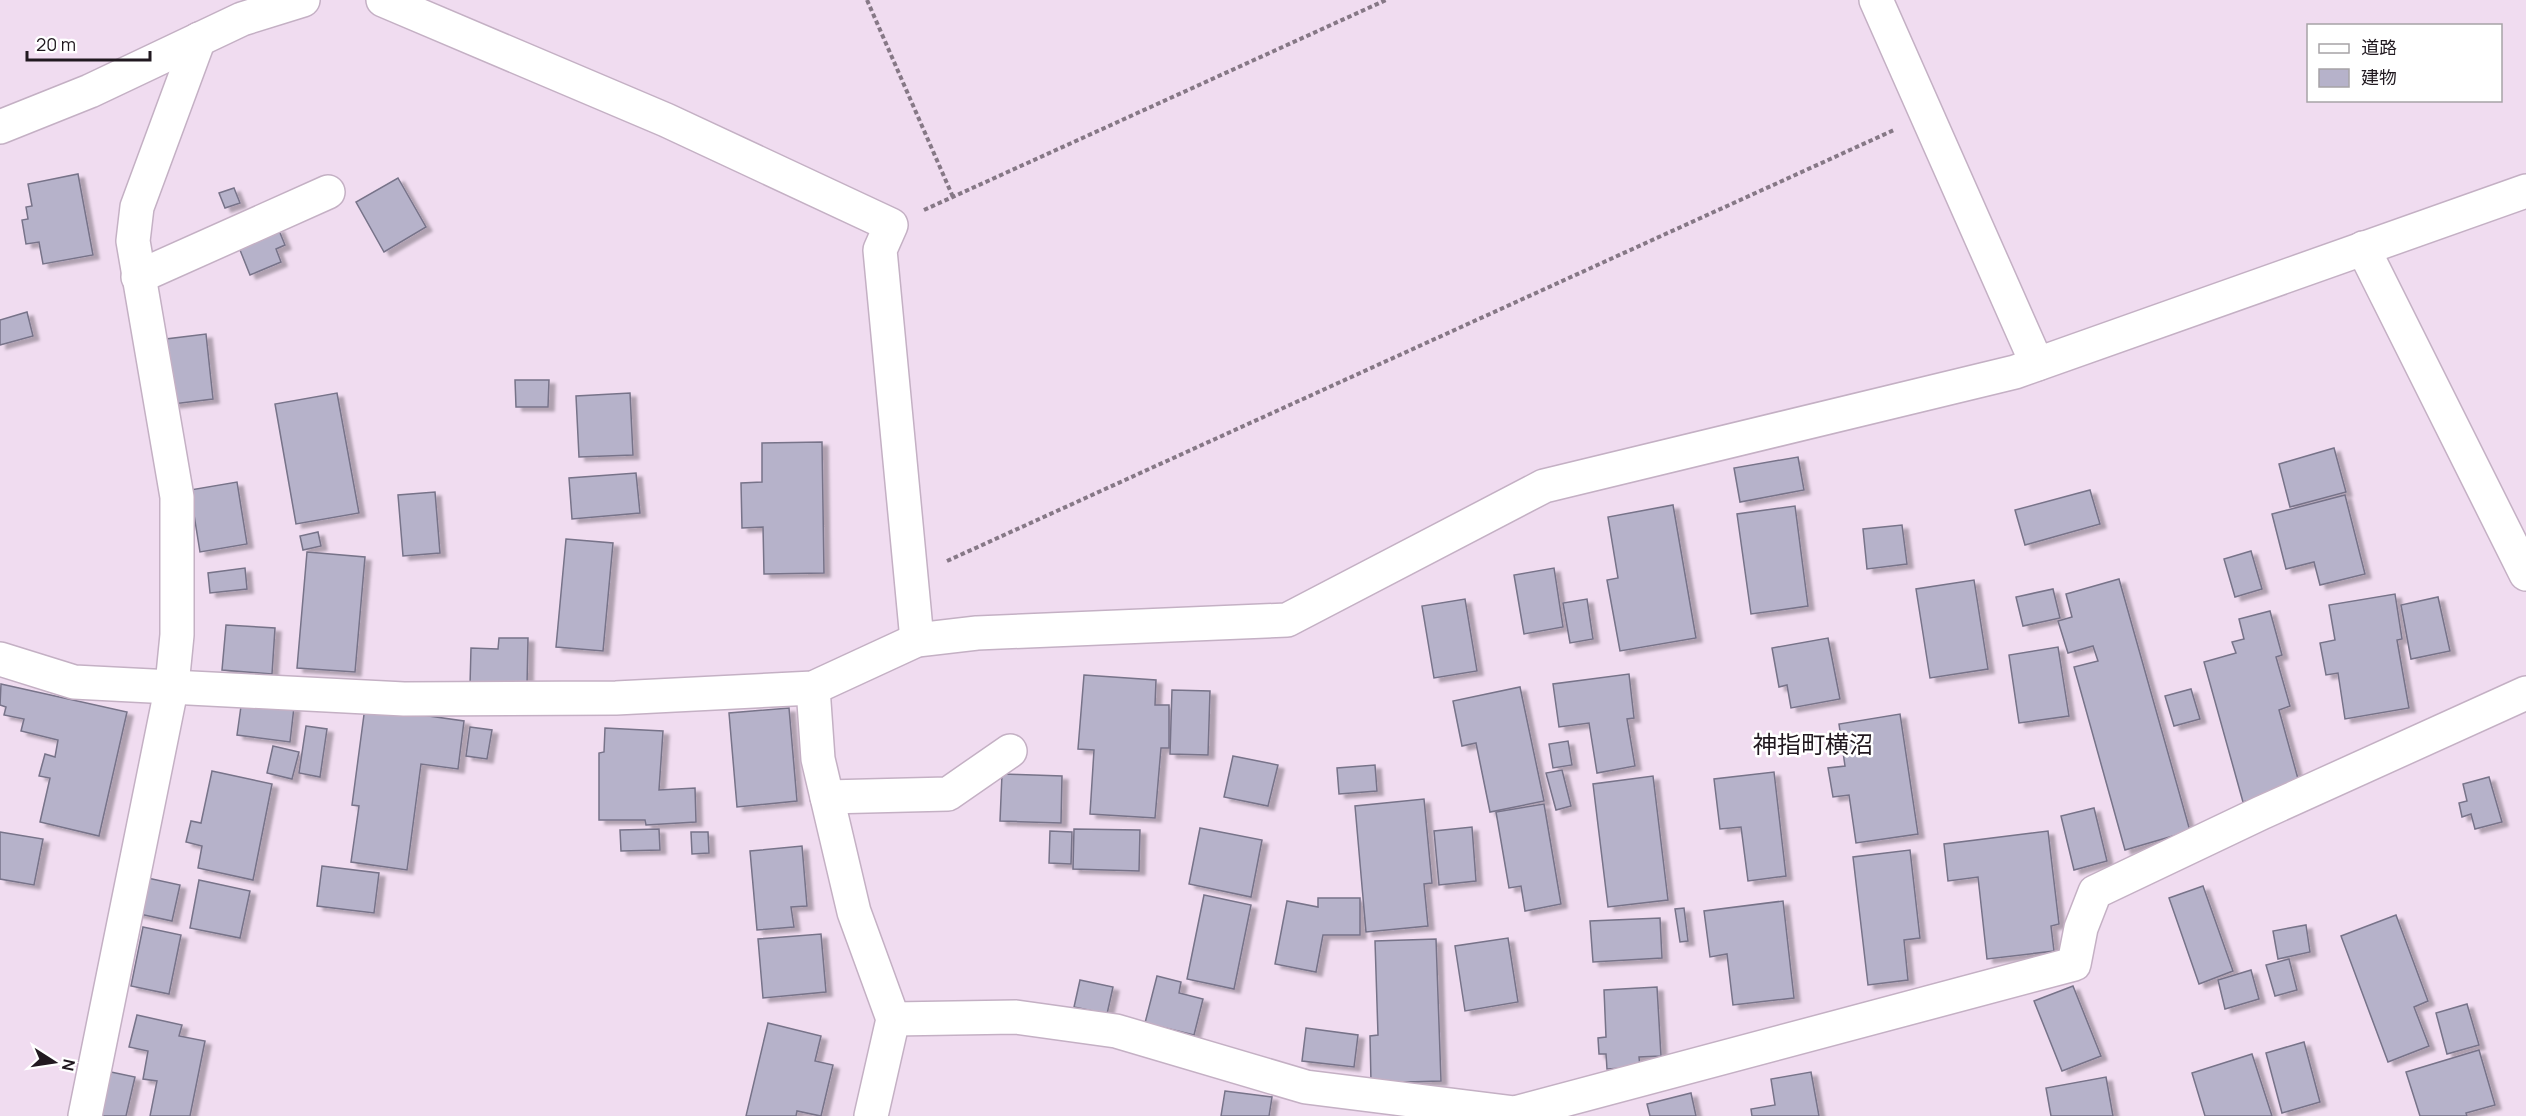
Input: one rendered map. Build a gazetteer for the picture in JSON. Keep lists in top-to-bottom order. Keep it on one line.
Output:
{"districts":["神指町横沼"],"legend":["道路","建物"],"scale_bar":"20 m","north":"right"}
